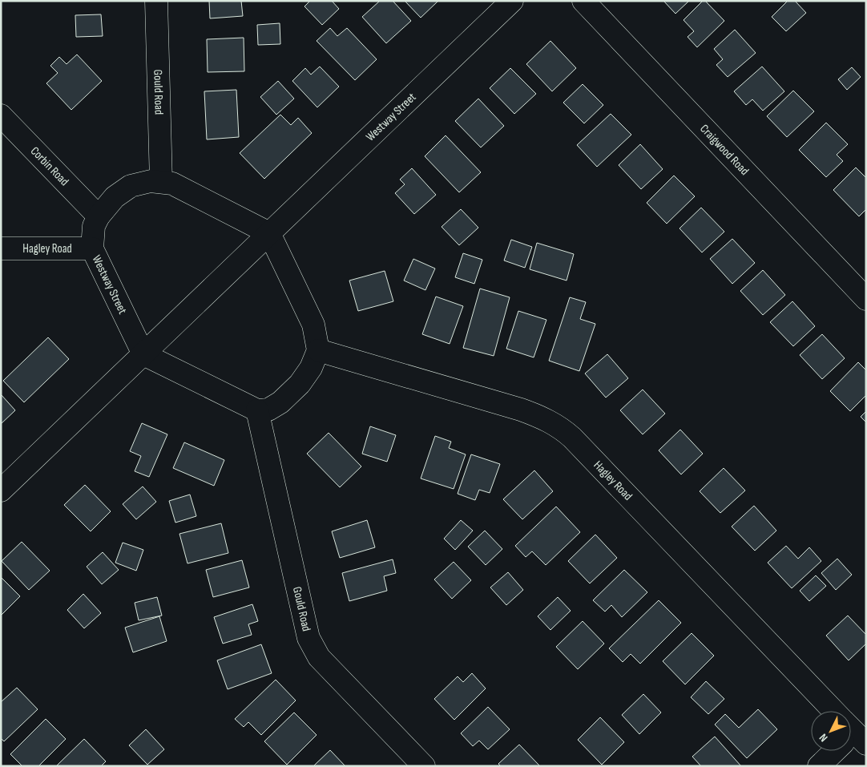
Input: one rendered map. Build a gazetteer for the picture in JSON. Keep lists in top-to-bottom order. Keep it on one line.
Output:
{"streets":{"street":["Gould Road","Westway Street","Craigwood Road","Corbin Road","Hagley Road"]},"crossings":[["Gould Road","Westway Street"],["Westway Street","Corbin Road"],["Westway Street","Hagley Road"]],"north":"bottom left"}
